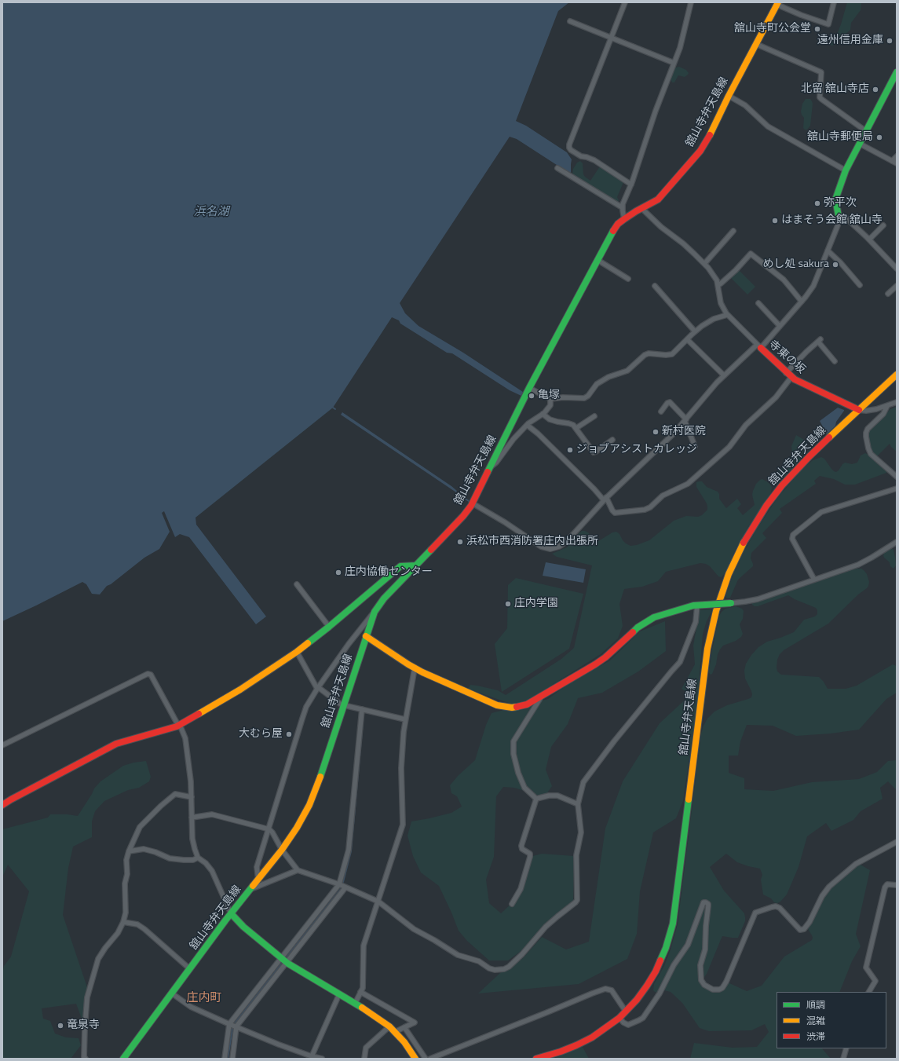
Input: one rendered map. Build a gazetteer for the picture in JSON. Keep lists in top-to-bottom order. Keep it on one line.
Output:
{"streets":{"main road":["舘山寺弁天島線","寺東の坂"]},"crossings":[["舘山寺弁天島線","寺東の坂"]],"districts":["庄内町"],"water":["浜名湖"],"places":["舘山寺町公会堂","遠州信用金庫","北留 舘山寺店","舘山寺郵便局","弥平次","はまそう会館 舘山寺","めし処 sakura","亀塚","新村医院","ジョブアシストカレッジ","浜松市西消防署庄内出張所","庄内協働センター","庄内学園","大むら屋","竜泉寺"],"legend":["順調","混雑","渋滞"]}
